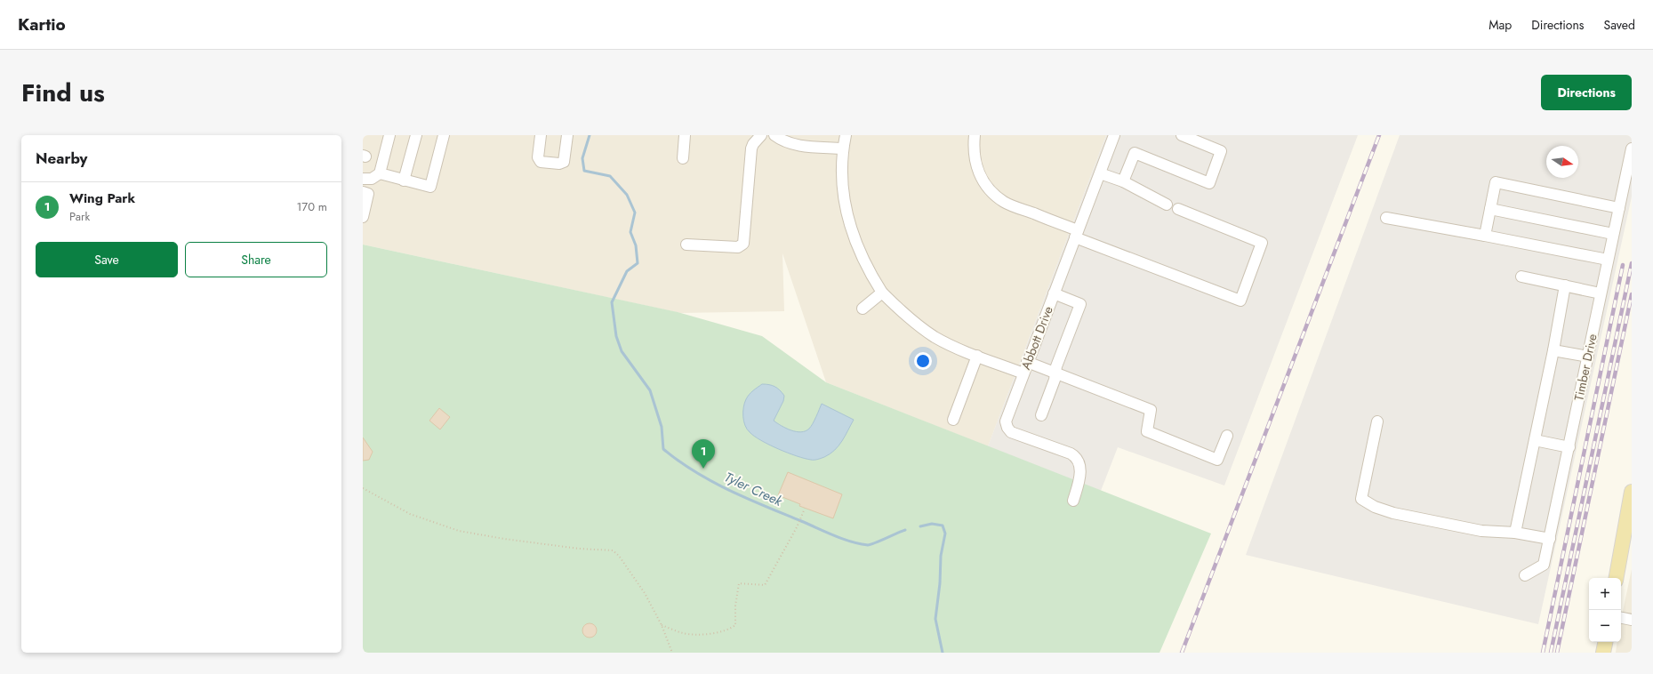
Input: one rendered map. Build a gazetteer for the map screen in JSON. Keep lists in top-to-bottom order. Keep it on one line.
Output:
{"streets":{"street":["Abbott Drive","Timber Drive"]},"water":["Tyler Creek"],"north":"right","page":{"header":"Kartio","nav":["Map","Directions","Saved"],"title":"Find us","buttons":["Directions",["Save","Share"]],"heading":"Nearby","list":[{"mark":"1","name":"Wing Park","note":"Park","value":"170 m"}],"pins":"1","map_buttons":["+","−"]}}
